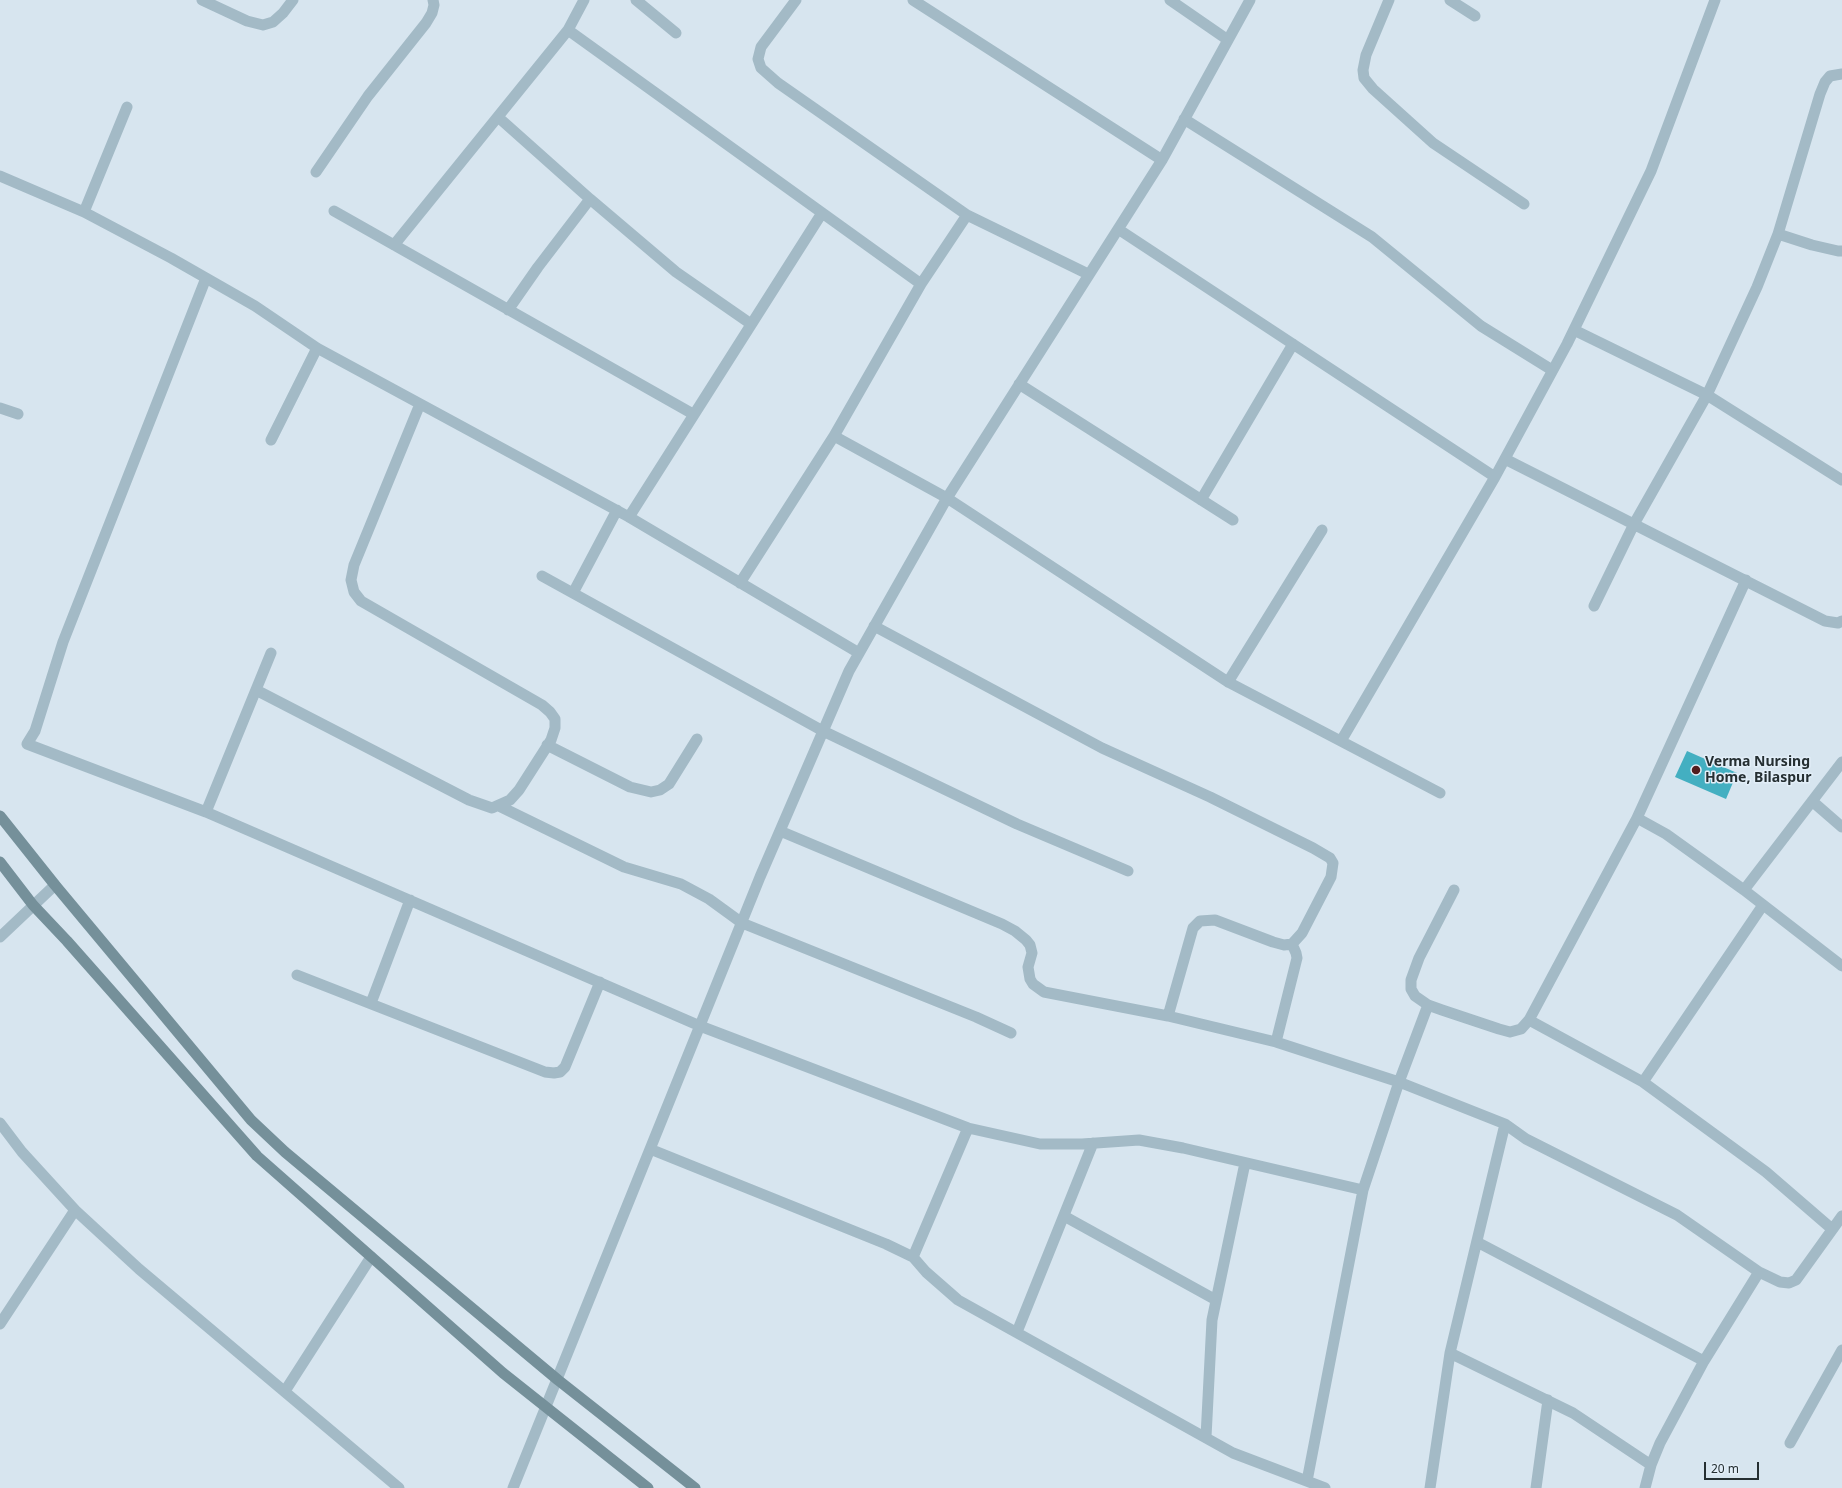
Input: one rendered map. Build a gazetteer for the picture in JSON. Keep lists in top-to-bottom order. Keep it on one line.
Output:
{"places":["Verma Nursing Home, Bilaspur"],"scale_bar":"20 m"}
